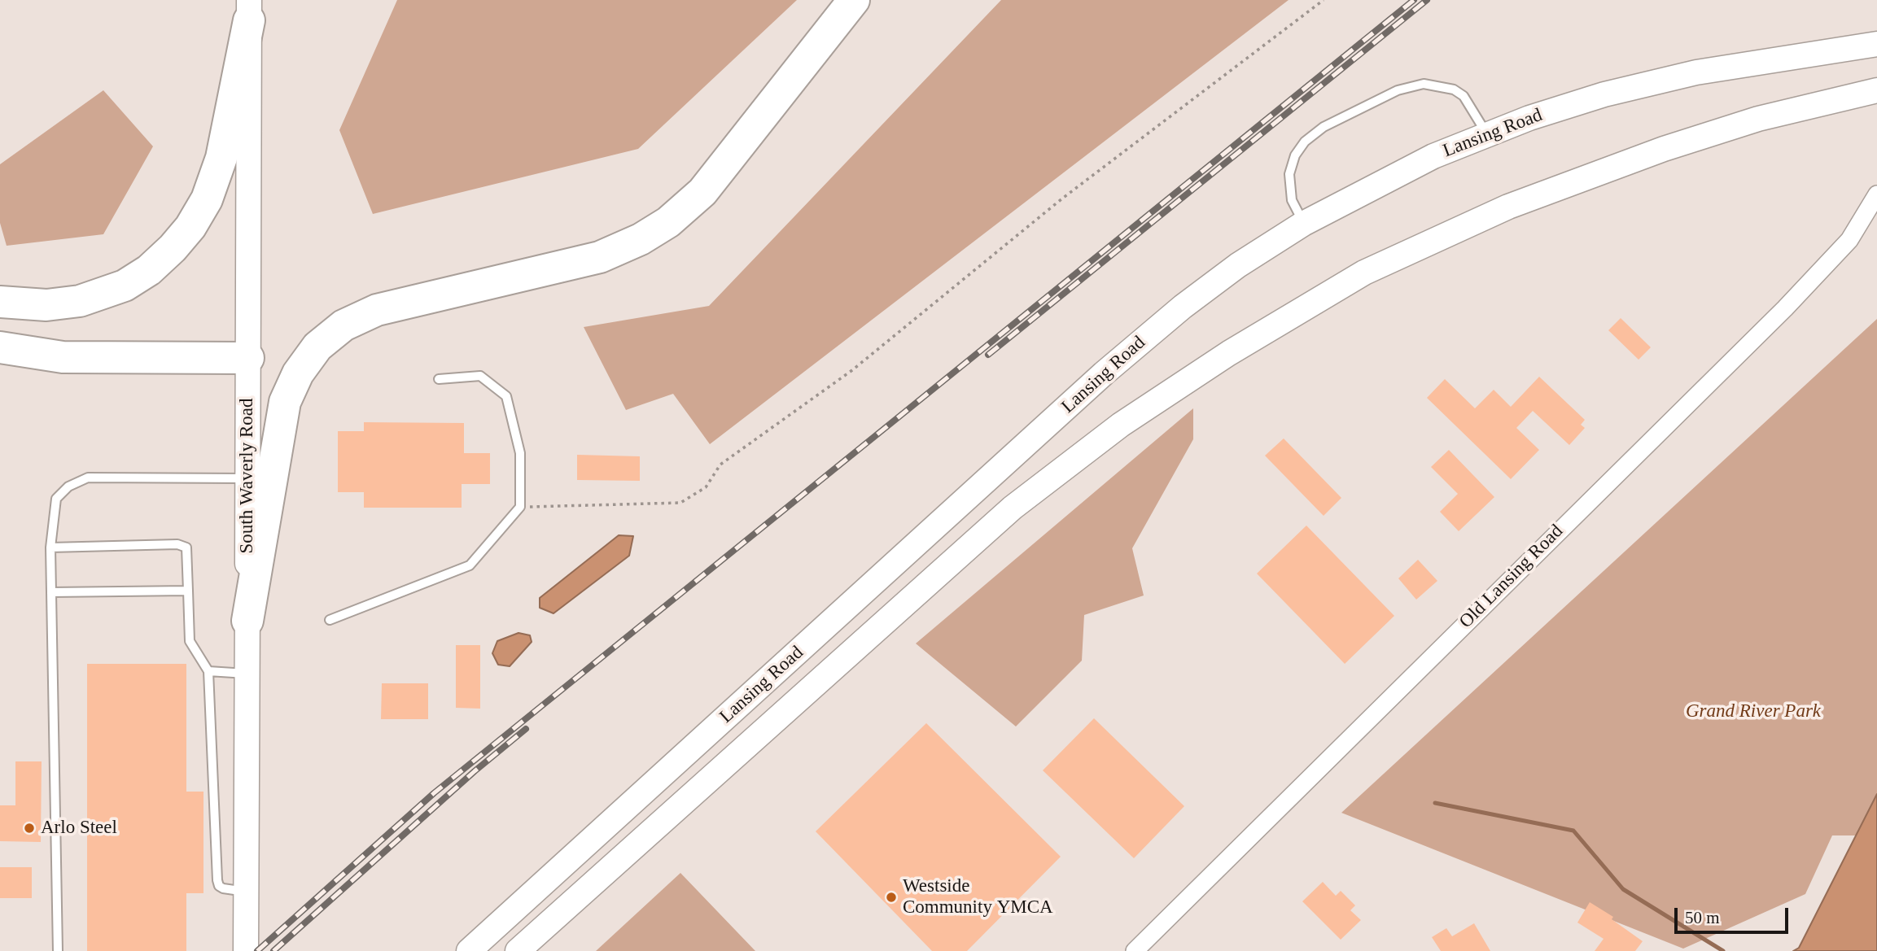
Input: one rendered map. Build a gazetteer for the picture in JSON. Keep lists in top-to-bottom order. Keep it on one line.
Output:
{"streets":{"main road":["Lansing Road","South Waverly Road"],"street":["Old Lansing Road"]},"parks":["Grand River Park"],"places":["Arlo Steel","Westside Community YMCA"],"scale_bar":"50 m"}
